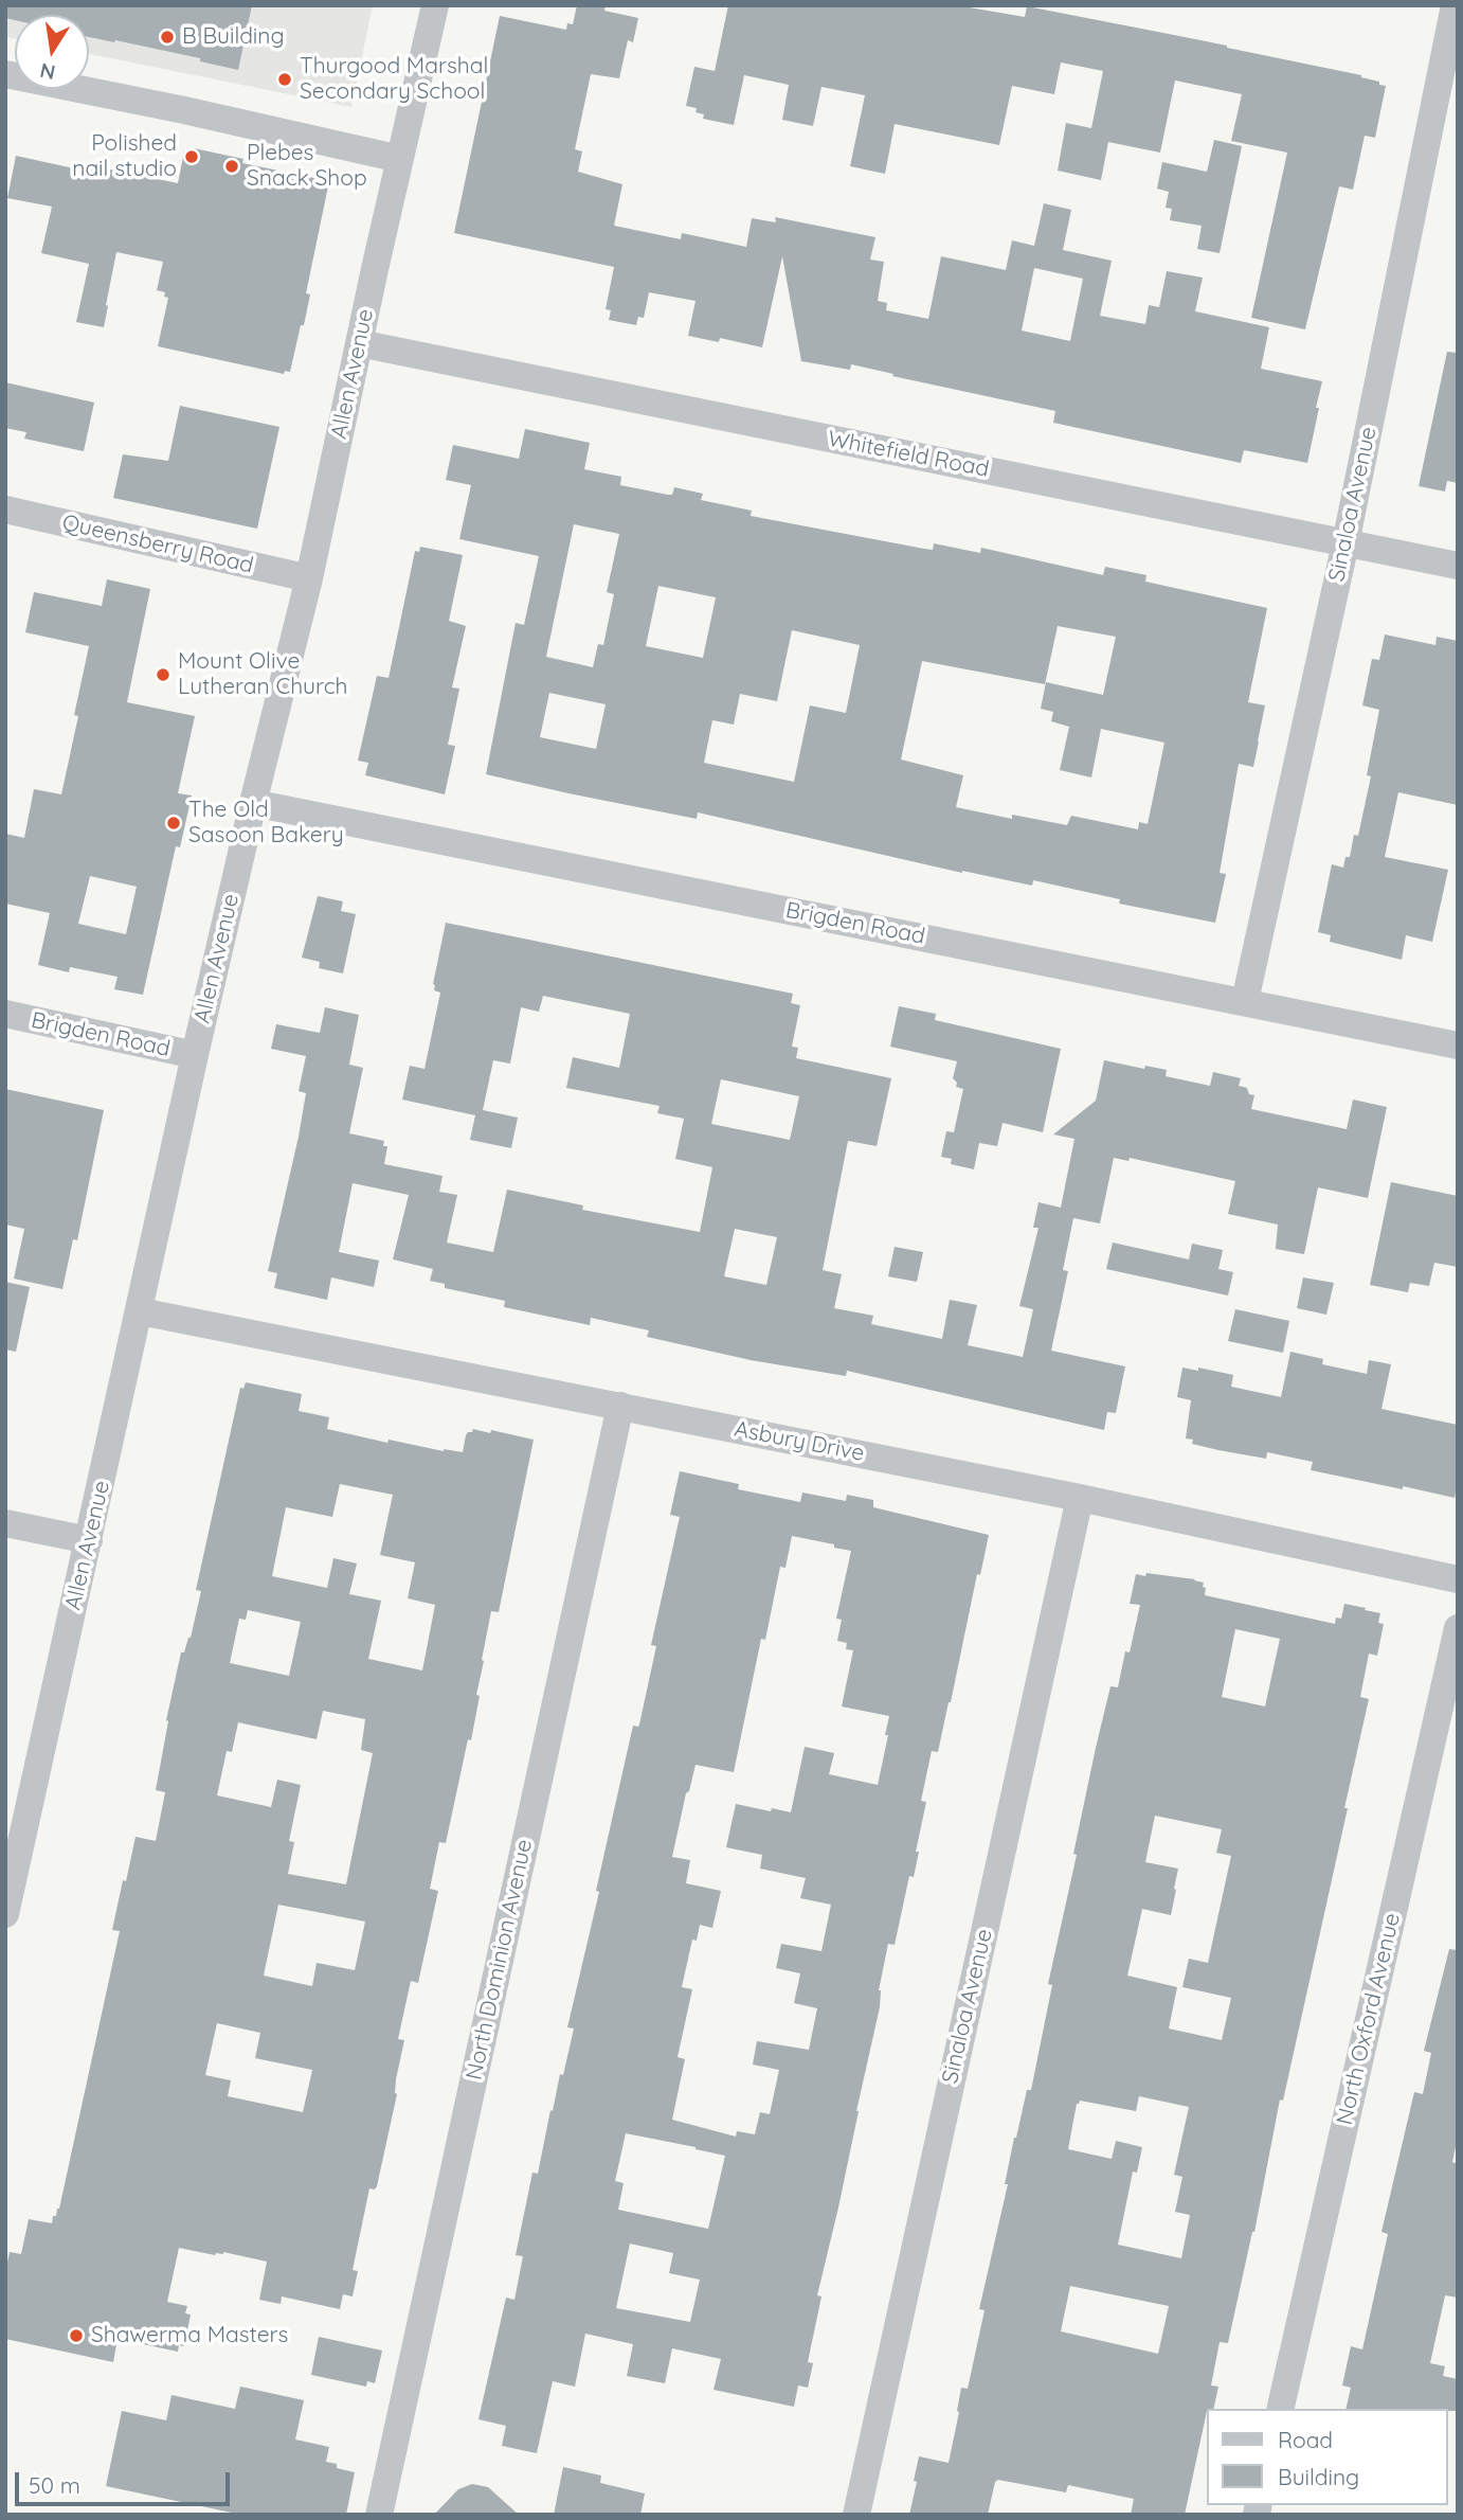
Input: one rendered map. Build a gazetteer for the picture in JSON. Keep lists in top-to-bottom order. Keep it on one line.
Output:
{"streets":{"street":["Allen Avenue","Whitefield Road","Sinaloa Avenue","Queensberry Road","Brigden Road","Asbury Drive","North Dominion Avenue","North Oxford Avenue"]},"crossings":[["Allen Avenue","Whitefield Road"],["Allen Avenue","Queensberry Road"],["Allen Avenue","Brigden Road"],["Allen Avenue","Asbury Drive"],["Whitefield Road","Sinaloa Avenue"],["Sinaloa Avenue","Brigden Road"],["Sinaloa Avenue","Asbury Drive"],["Asbury Drive","North Dominion Avenue"]],"places":["B Building","Thurgood Marshal Secondary School","Polished nail studio","Plebes Snack Shop","Mount Olive Lutheran Church","The Old Sasoon Bakery","Shawerma Masters"],"legend":["Road","Building"],"scale_bar":"50 m","north":"bottom"}
